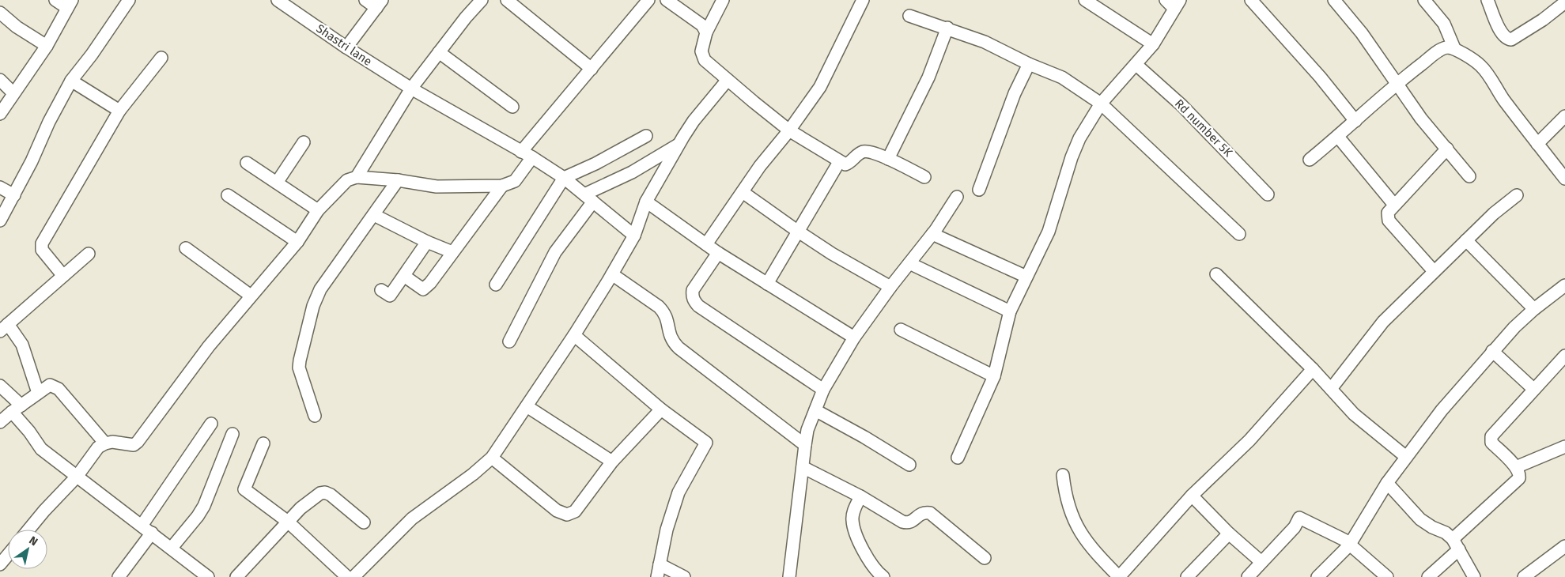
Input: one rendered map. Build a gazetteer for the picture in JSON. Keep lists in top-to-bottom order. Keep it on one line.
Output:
{"streets":{"street":["Shastri lane","Rd number 5K"]},"north":"top right"}
